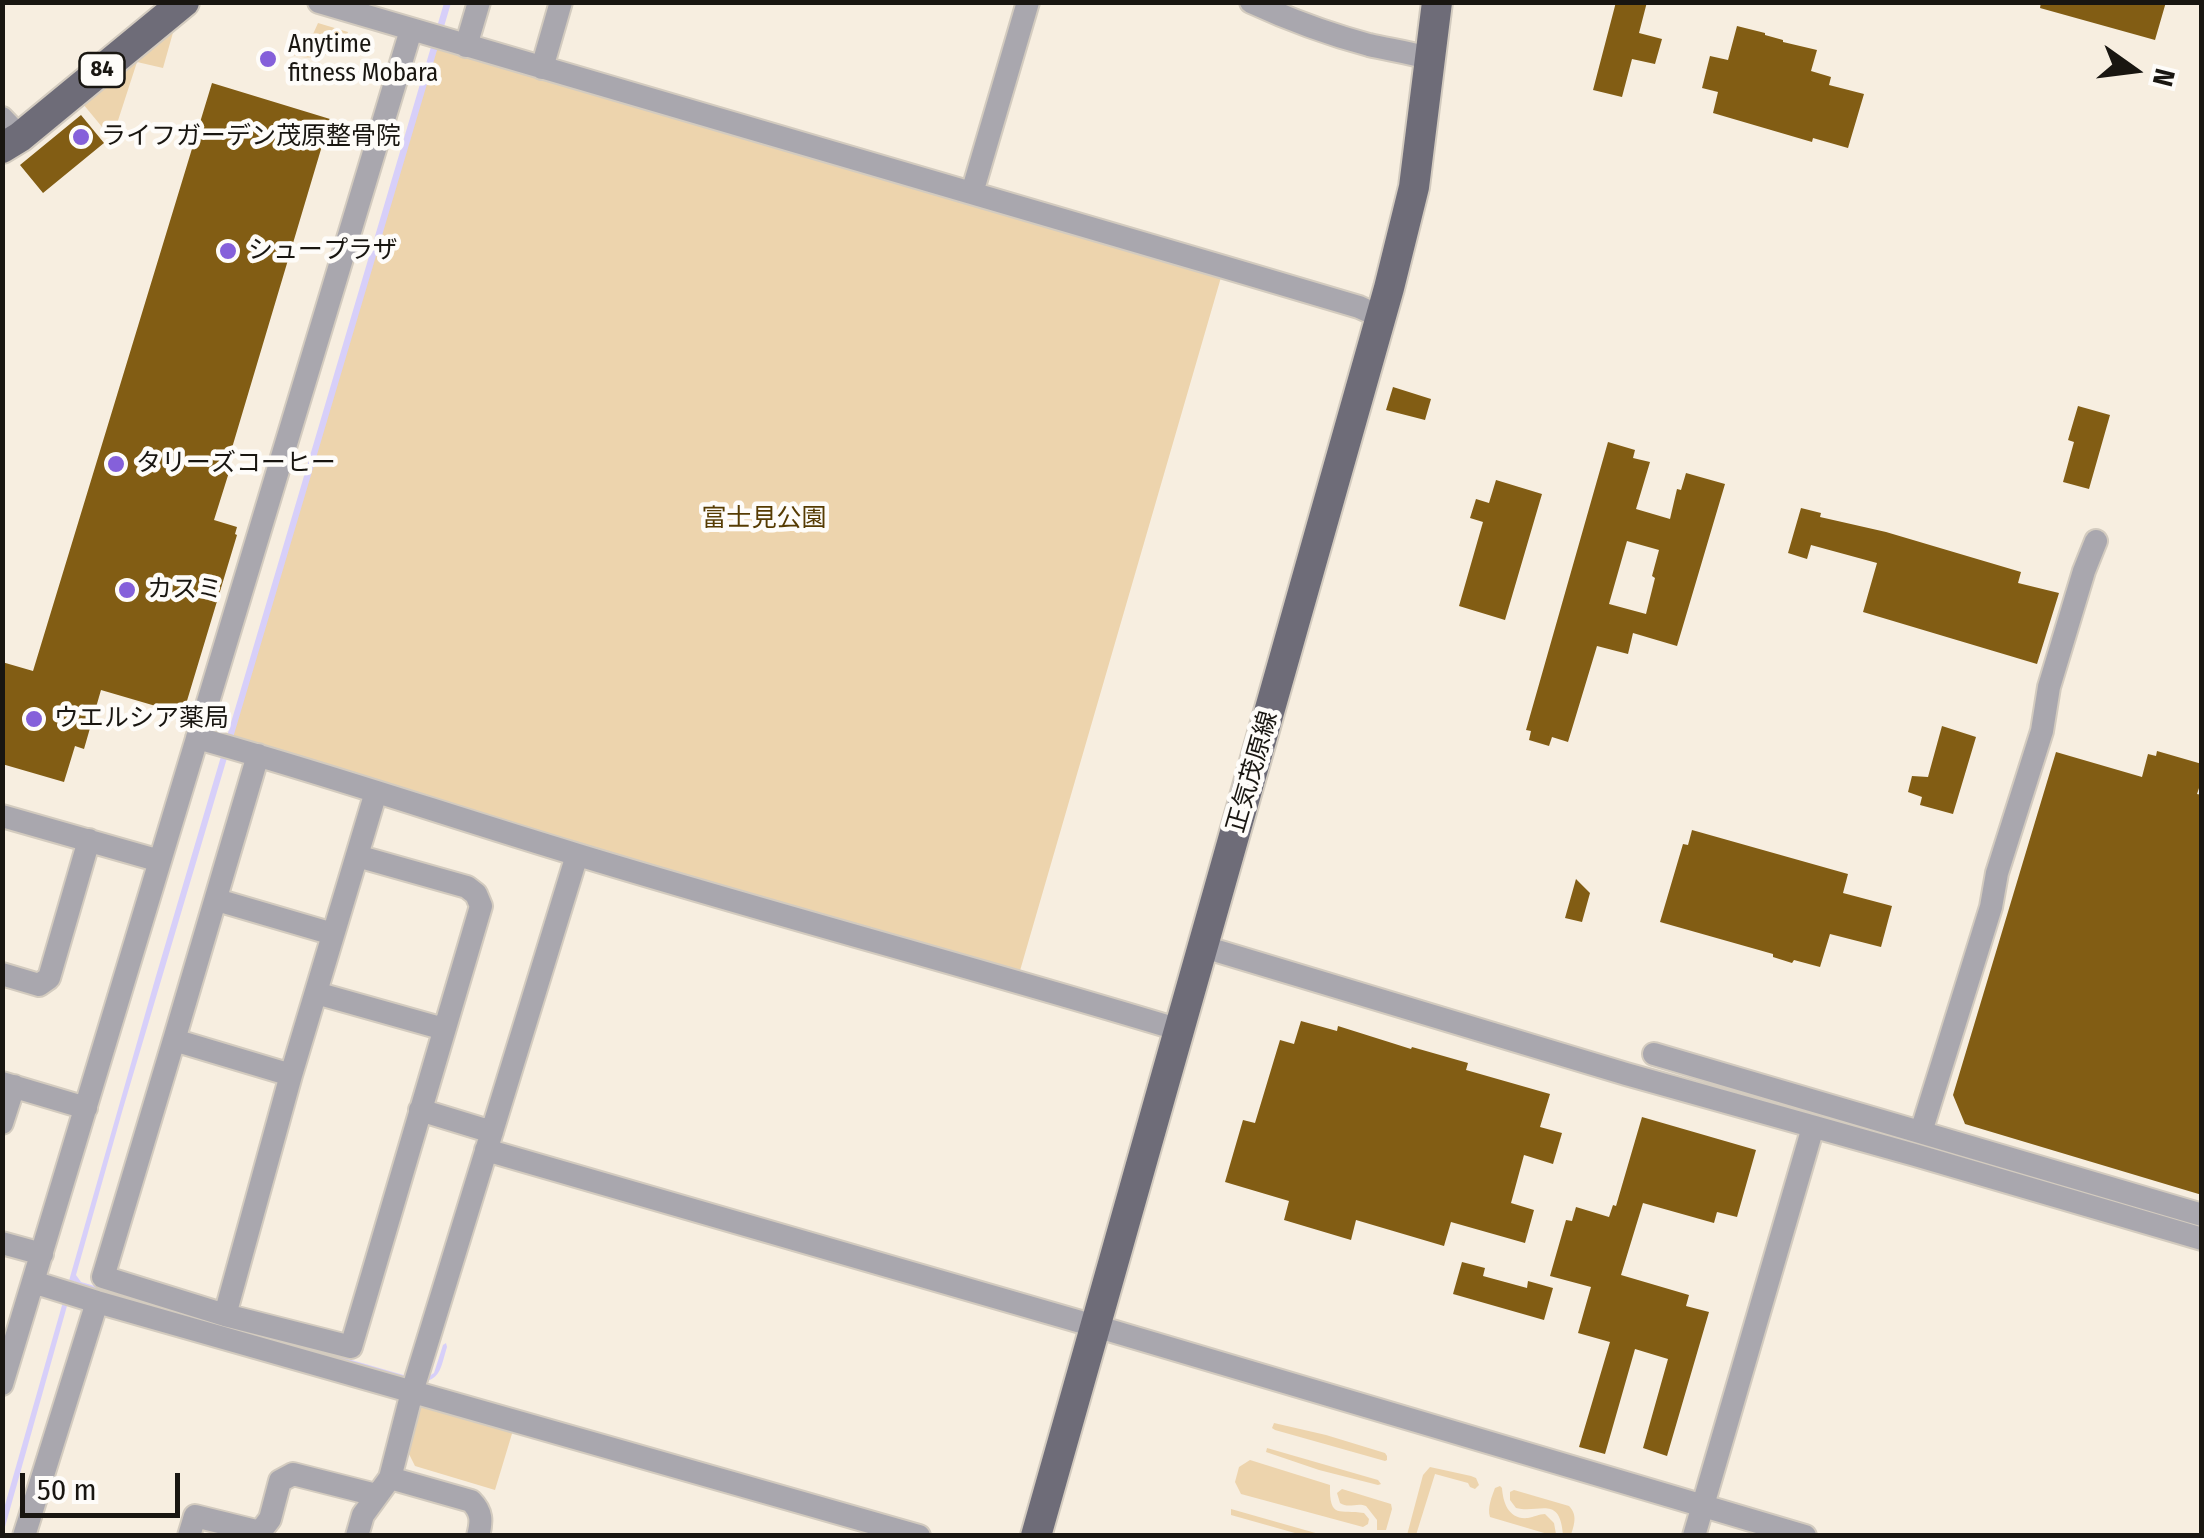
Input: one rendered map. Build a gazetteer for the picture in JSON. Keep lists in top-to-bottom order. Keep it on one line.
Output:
{"streets":{"main road":["84","正気茂原線"]},"parks":["富士見公園"],"places":["Anytime fitness Mobara","ライフガーデン茂原整骨院","シュープラザ","タリーズコーヒー","カスミ","ウエルシア薬局"],"scale_bar":"50 m","north":"right"}
